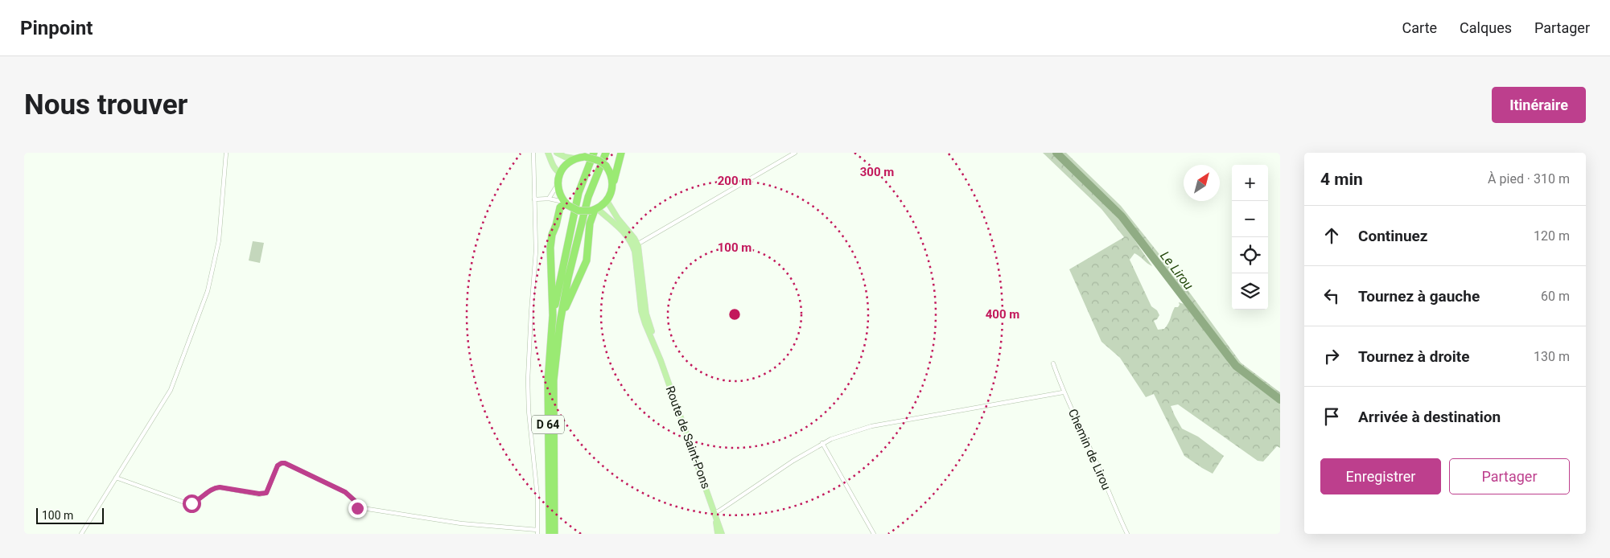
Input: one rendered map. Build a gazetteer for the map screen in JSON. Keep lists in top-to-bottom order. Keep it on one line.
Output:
{"streets":{"highway":["D 64"],"main road":["Route de Saint-Pons"],"street":["Chemin de Lirou"]},"crossings":[["D 64","Route de Saint-Pons"]],"water":["Le Lirou"],"scale_bar":"100 m","north":"top right","page":{"header":"Pinpoint","nav":["Carte","Calques","Partager"],"buttons":["Itinéraire",["Enregistrer","Partager"]],"title":"Nous trouver","heading":["4 min","À pied · 310 m"],"map_buttons":["+","−"],"list":[["Continuez","120 m"],["Tournez à gauche","60 m"],["Tournez à droite","130 m"],"Arrivée à destination"],"scale":"100 m"},"rings":["300 m","200 m","100 m","400 m"]}
